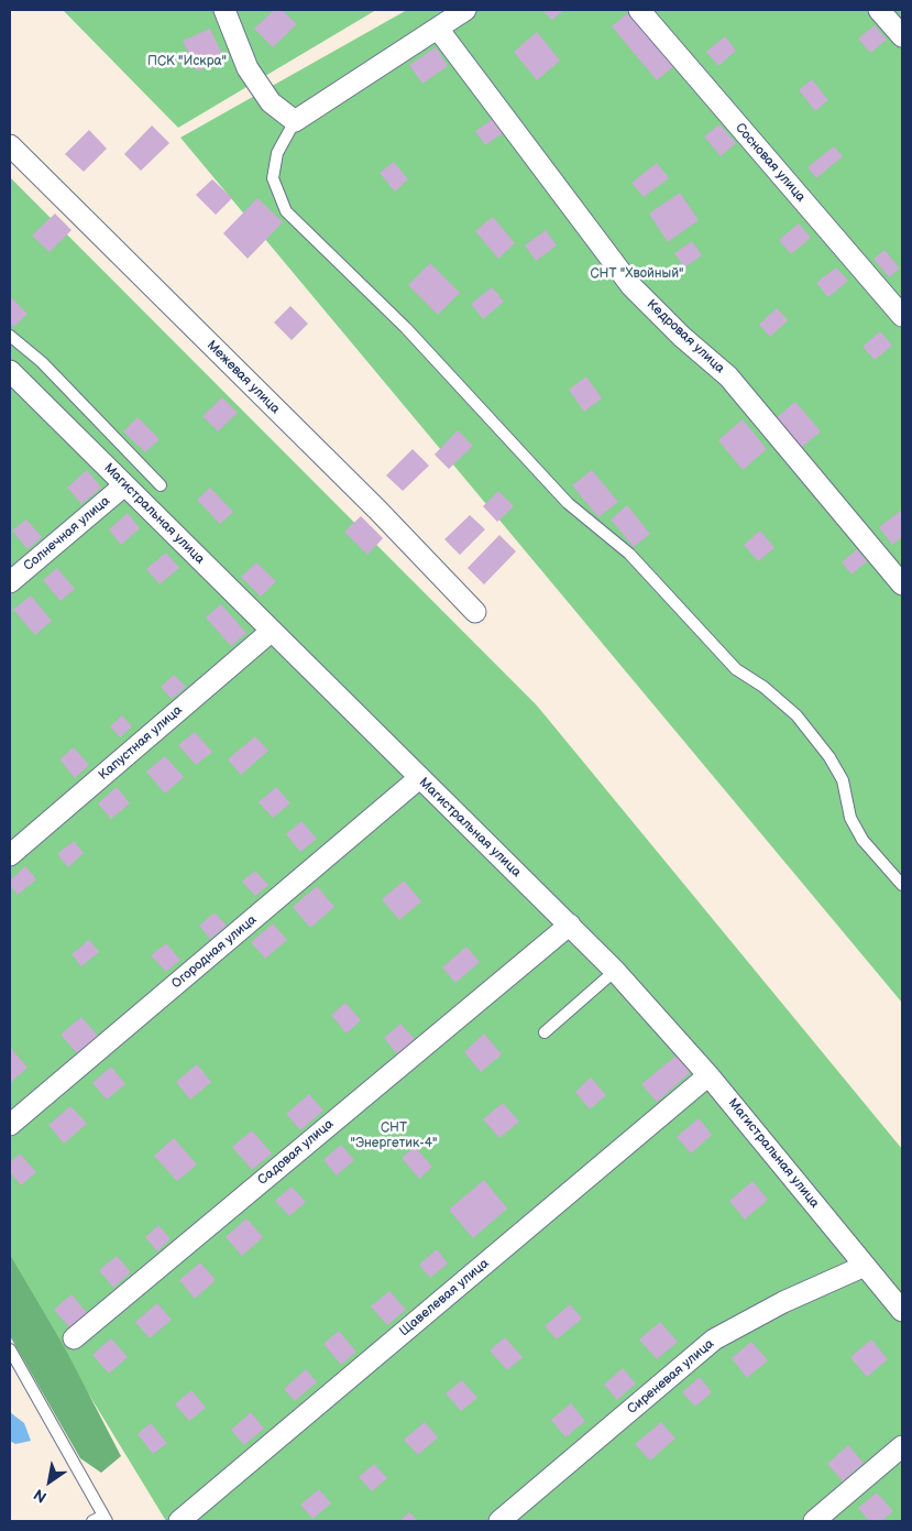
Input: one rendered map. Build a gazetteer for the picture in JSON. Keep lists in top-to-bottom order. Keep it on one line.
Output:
{"streets":{"street":["Сосновая улица","Кедровая улица","Межевая улица","Магистральная улица","Солнечная улица","Капустная улица","Огородная улица","Садовая улица","Щавелевая улица","Сиреневая улица"]},"crossings":[["Магистральная улица","Солнечная улица"],["Магистральная улица","Капустная улица"],["Магистральная улица","Огородная улица"],["Магистральная улица","Садовая улица"],["Магистральная улица","Щавелевая улица"],["Магистральная улица","Сиреневая улица"]],"parks":["ПСК \"Искра\"","СНТ \"Хвойный\"","СНТ \"Энергетик-4\""],"north":"bottom left"}
